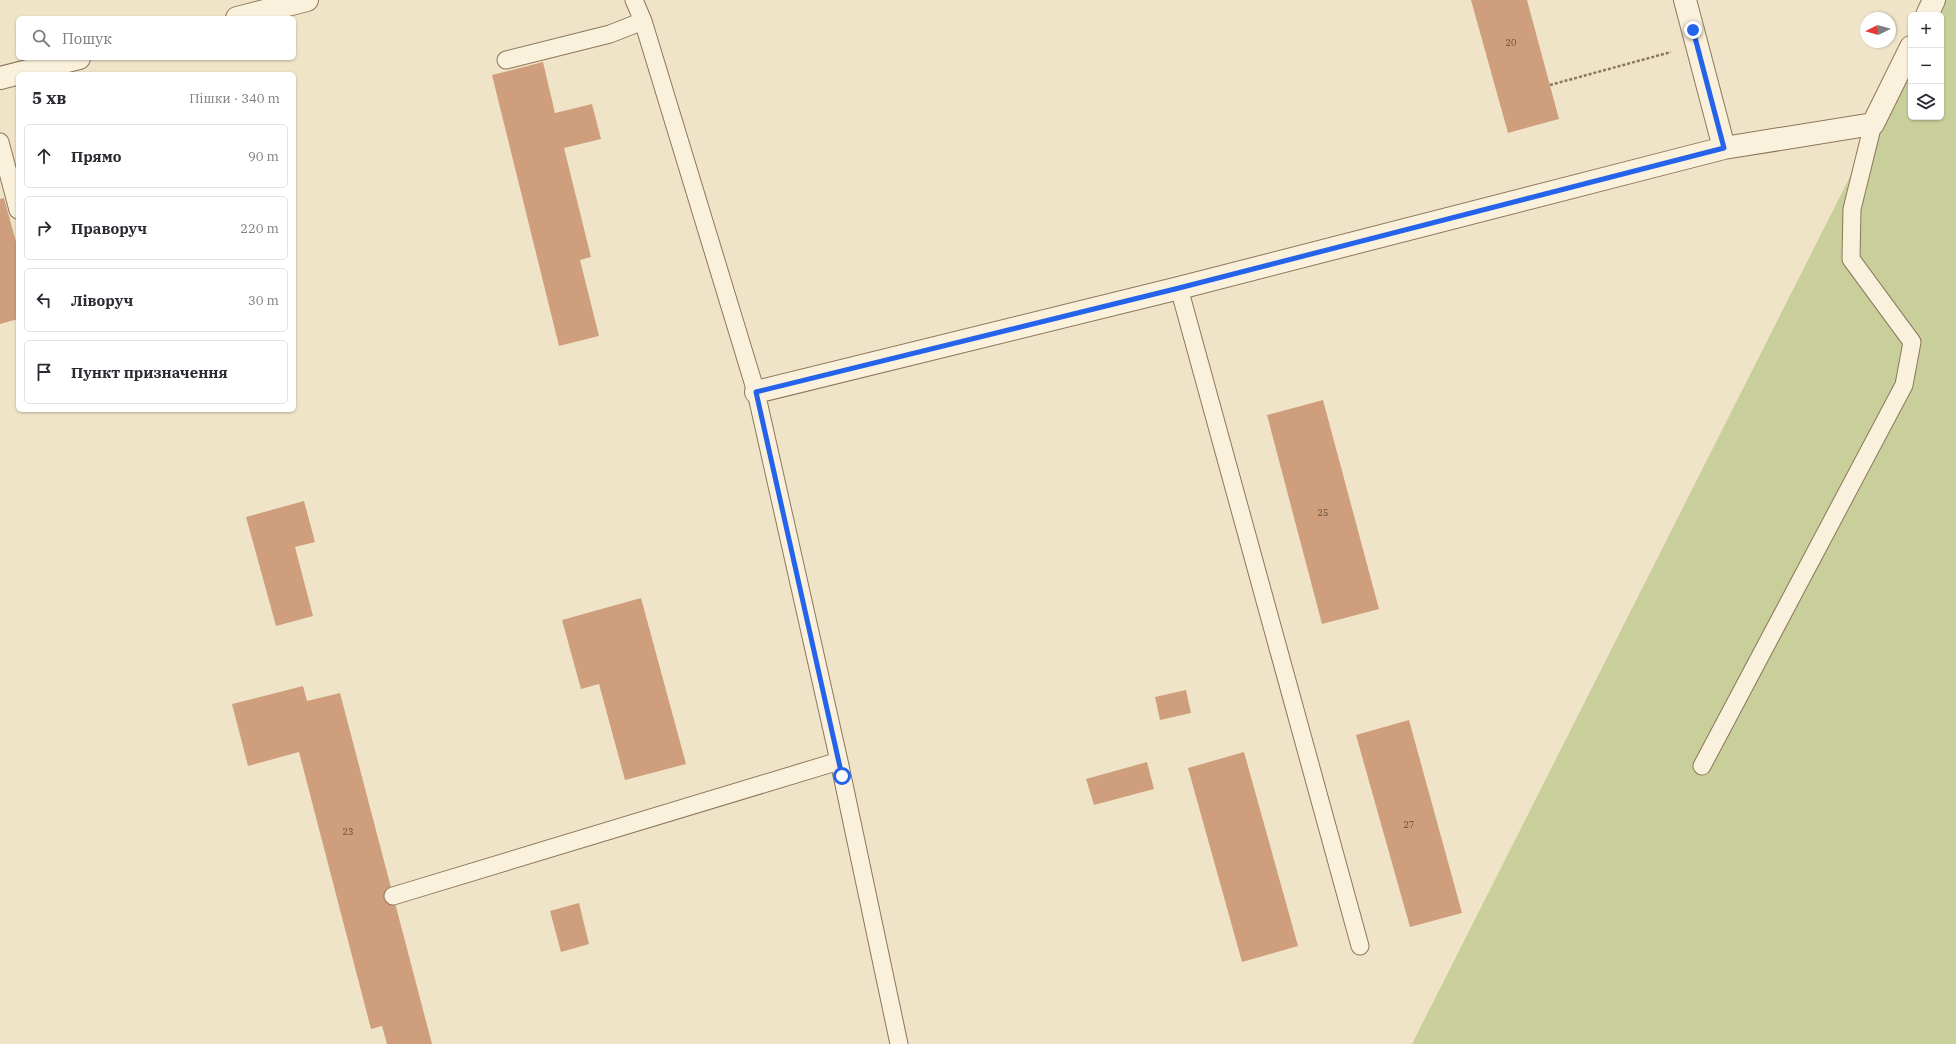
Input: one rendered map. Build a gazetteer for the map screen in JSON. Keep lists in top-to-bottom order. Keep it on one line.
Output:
{"house_numbers":["20","25","27","23"],"north":"left","page":{"map_buttons":["+","−"],"search":"Пошук","heading":["5 хв","Пішки · 340 m"],"list":[["Прямо","90 m"],["Праворуч","220 m"],["Ліворуч","30 m"],"Пункт призначення"]}}
